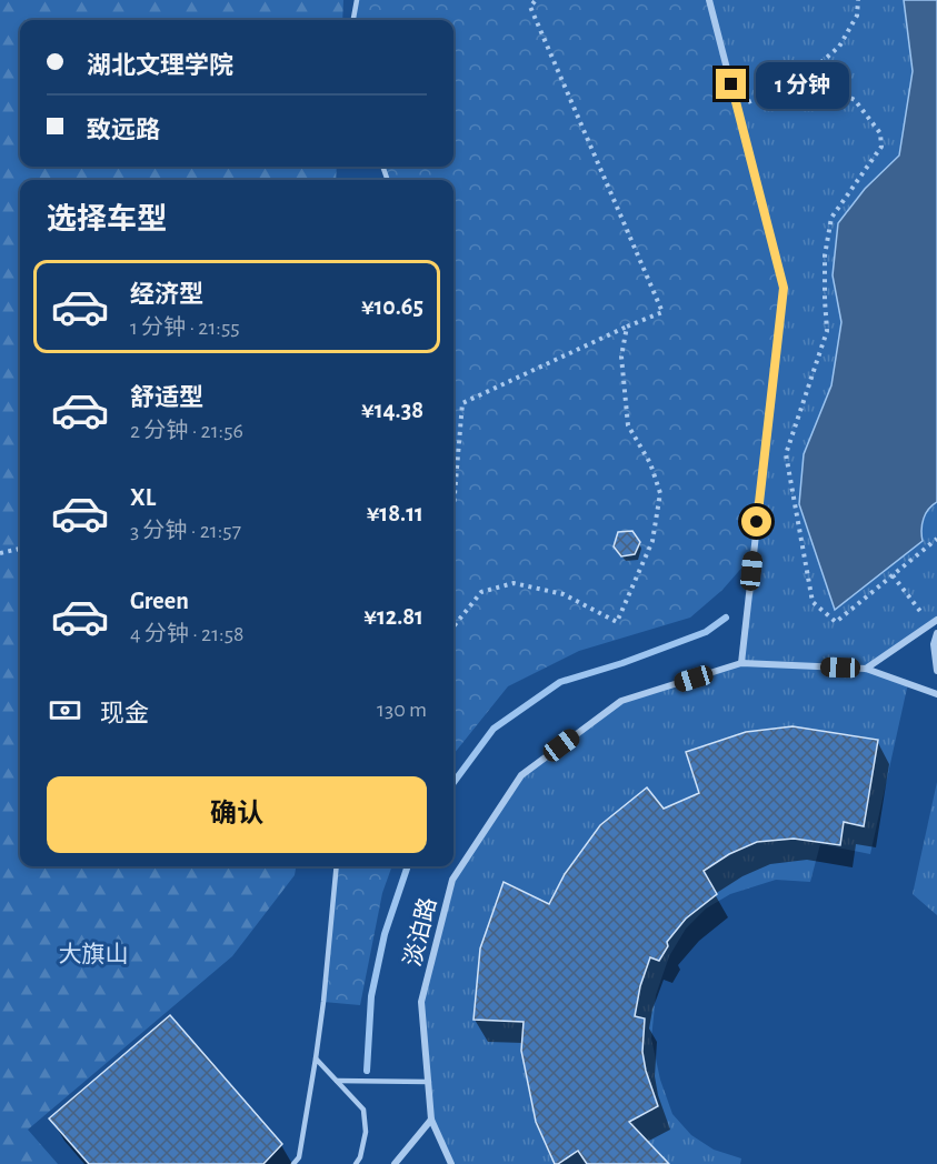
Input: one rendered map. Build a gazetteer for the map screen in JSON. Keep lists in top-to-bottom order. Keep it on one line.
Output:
{"streets":{"street":["淡泊路"]},"parks":["大旗山"],"page":{"banner":["湖北文理学院","致远路"],"bubble":"1 分钟","heading":"选择车型","list":[{"name":"经济型","note":"1 分钟 · 21:55","value":"¥10.65"},{"name":"舒适型","note":"2 分钟 · 21:56","value":"¥14.38"},{"name":"XL","note":"3 分钟 · 21:57","value":"¥18.11"},{"name":"Green","note":"4 分钟 · 21:58","value":"¥12.81"}],"pay":["现金","130 m"],"buttons":"确认"}}
